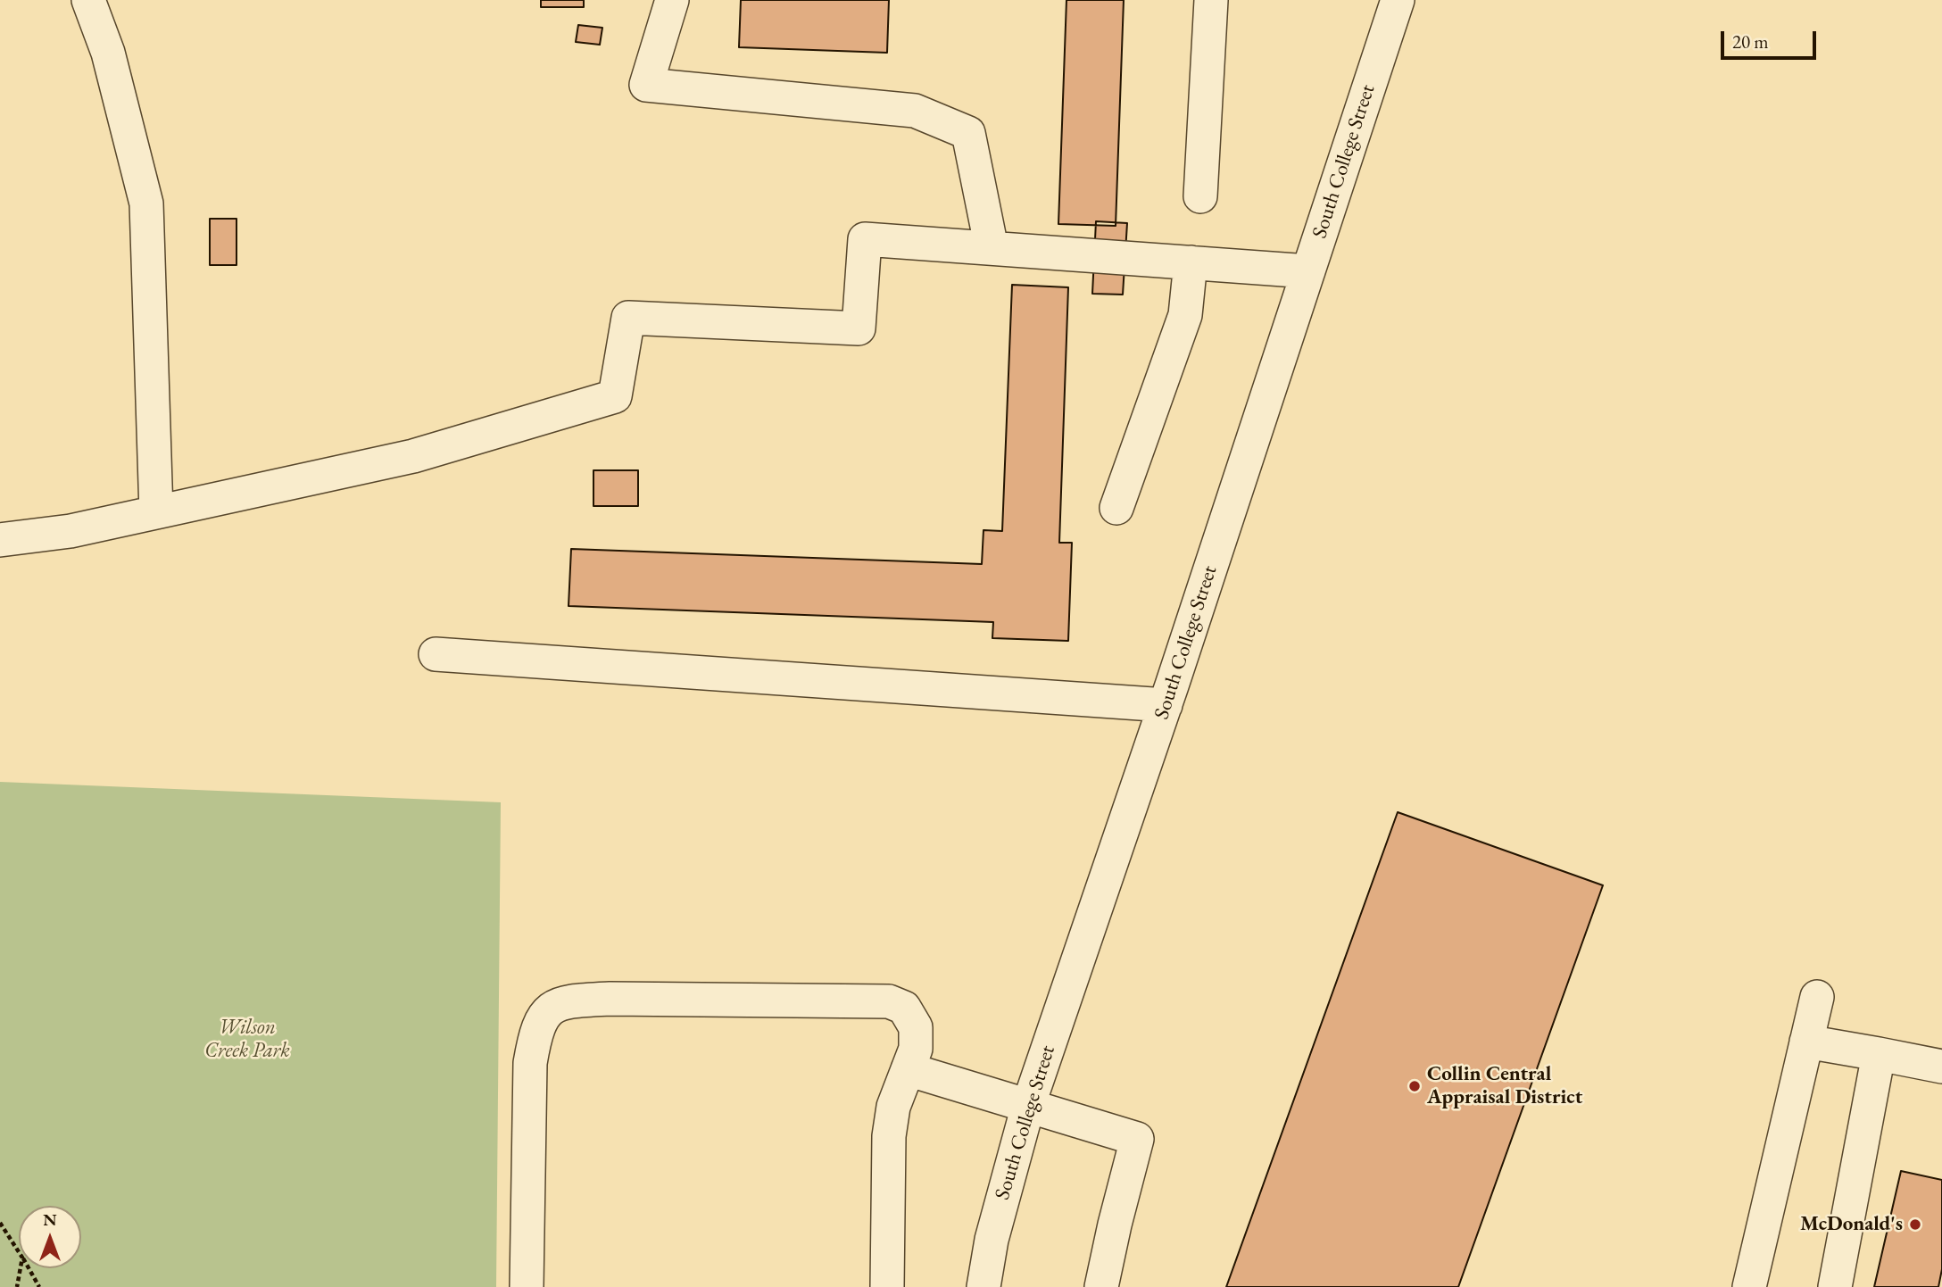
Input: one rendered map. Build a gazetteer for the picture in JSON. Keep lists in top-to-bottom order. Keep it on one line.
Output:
{"streets":{"street":["South College Street"]},"parks":["Wilson Creek Park"],"places":["Collin Central Appraisal District","McDonald's"],"scale_bar":"20 m","north":"top"}
